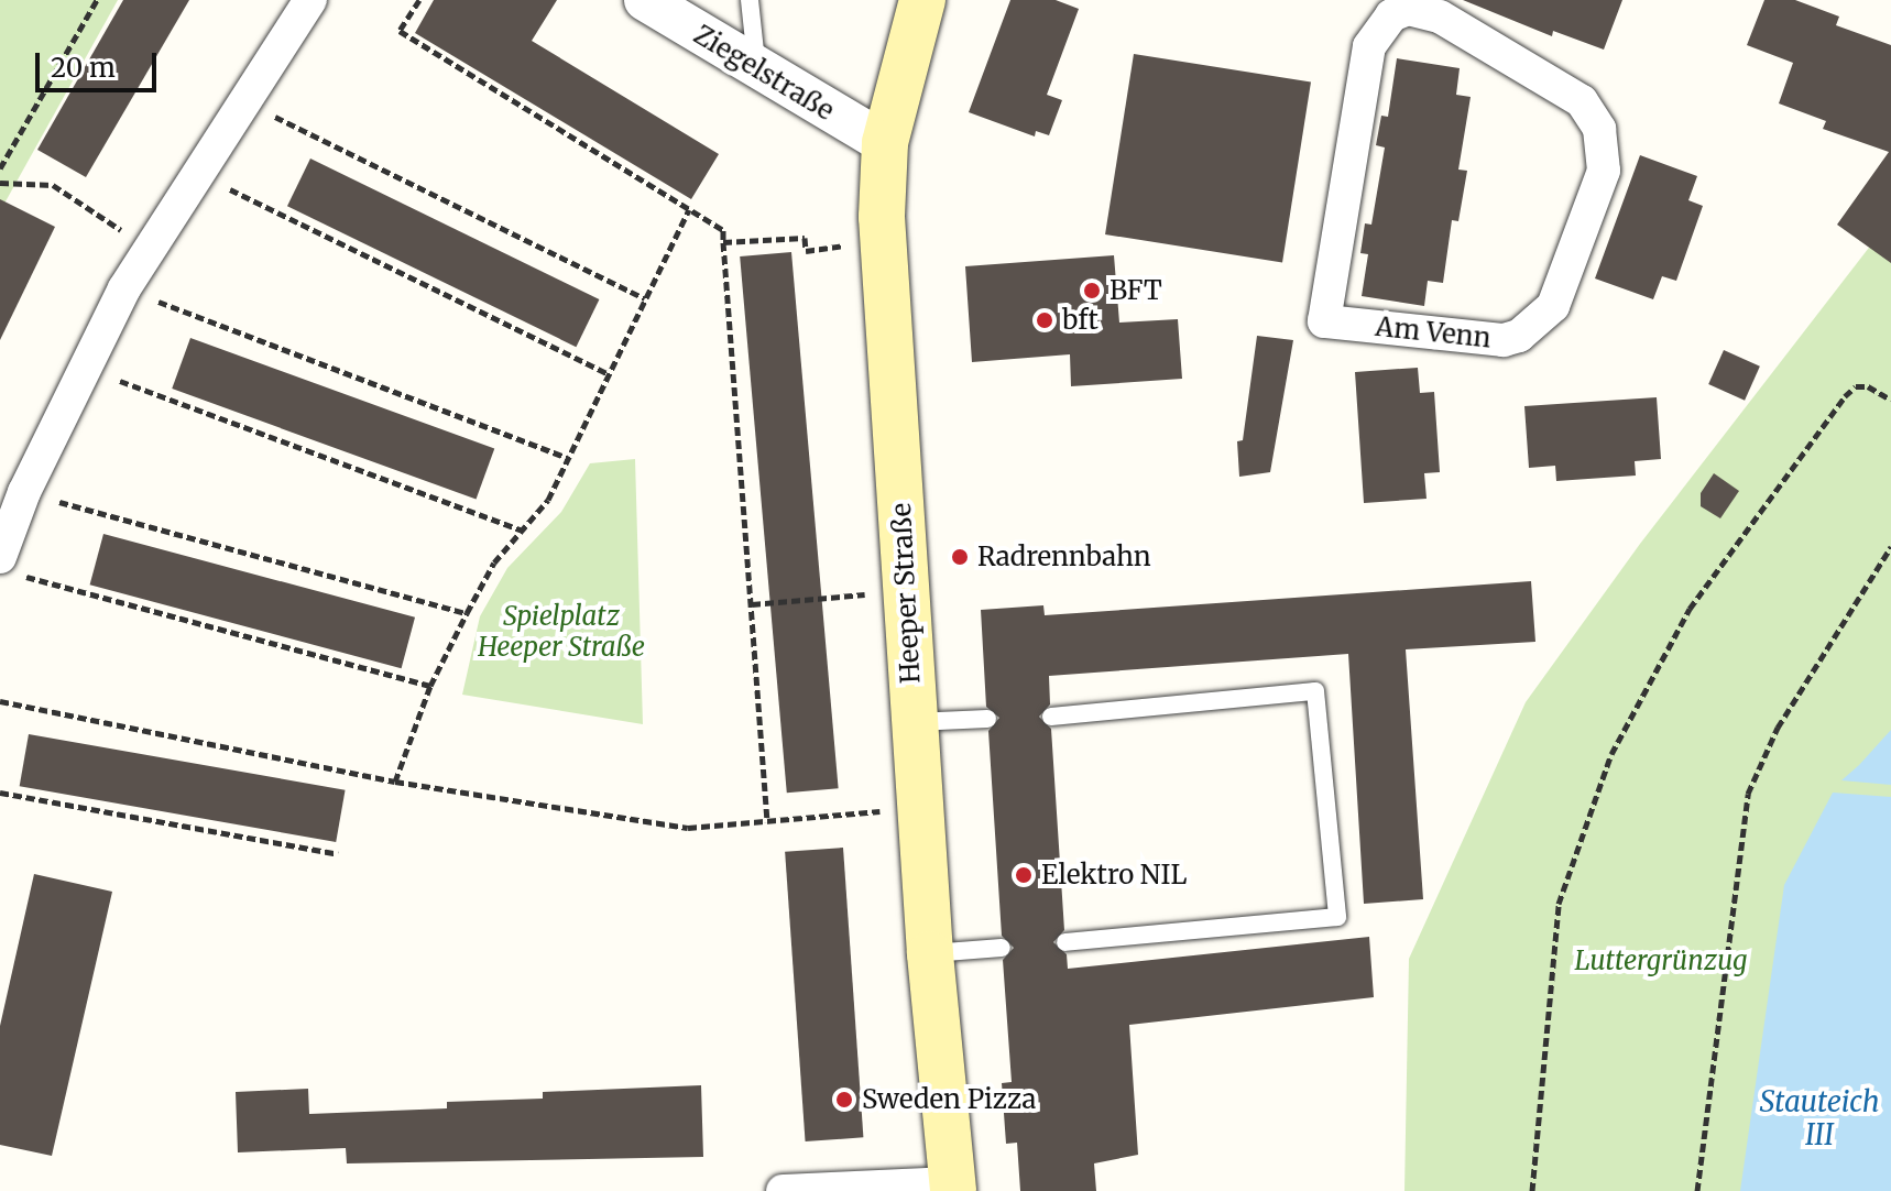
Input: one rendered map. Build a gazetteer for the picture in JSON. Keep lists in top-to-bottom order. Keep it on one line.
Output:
{"streets":{"main road":["Heeper Straße"],"street":["Ziegelstraße","Am Venn"]},"crossings":[["Ziegelstraße","Heeper Straße"]],"water":["Stauteich III"],"parks":["Spielplatz Heeper Straße","Luttergrünzug"],"places":["BFT","bft","Radrennbahn","Elektro NIL","Sweden Pizza"],"scale_bar":"20 m"}
